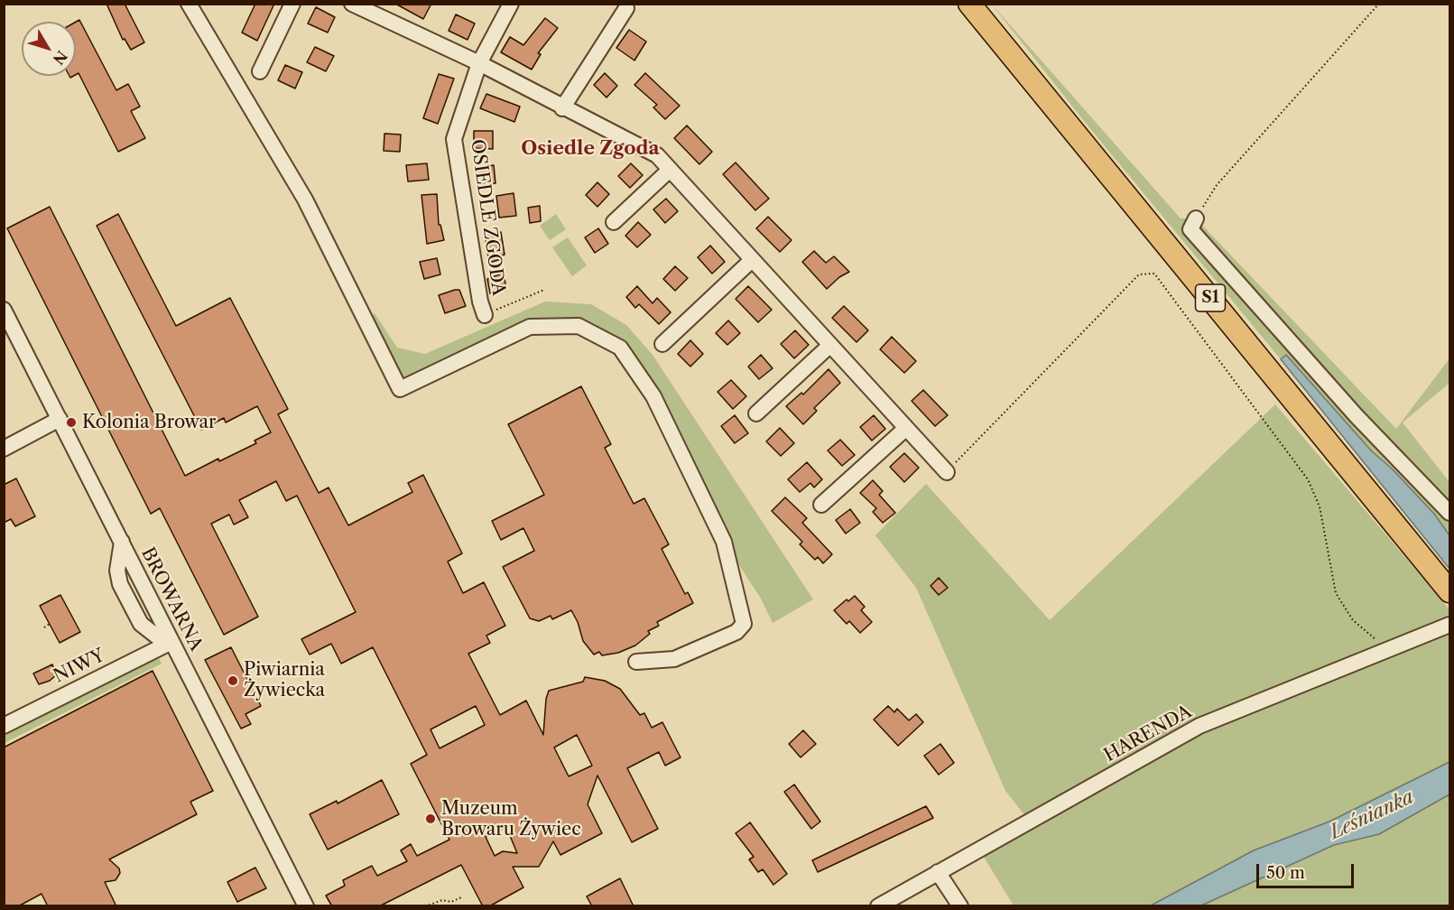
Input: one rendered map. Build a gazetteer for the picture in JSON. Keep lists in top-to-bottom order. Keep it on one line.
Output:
{"streets":{"highway":["S1"],"street":["OSIEDLE ZGODA","BROWARNA","NIWY","HARENDA"]},"crossings":[["BROWARNA","NIWY"]],"districts":["Osiedle Zgoda"],"water":["Leśnianka"],"places":["Kolonia Browar","Piwiarnia Żywiecka","Muzeum Browaru Żywiec"],"scale_bar":"50 m","north":"bottom right"}
